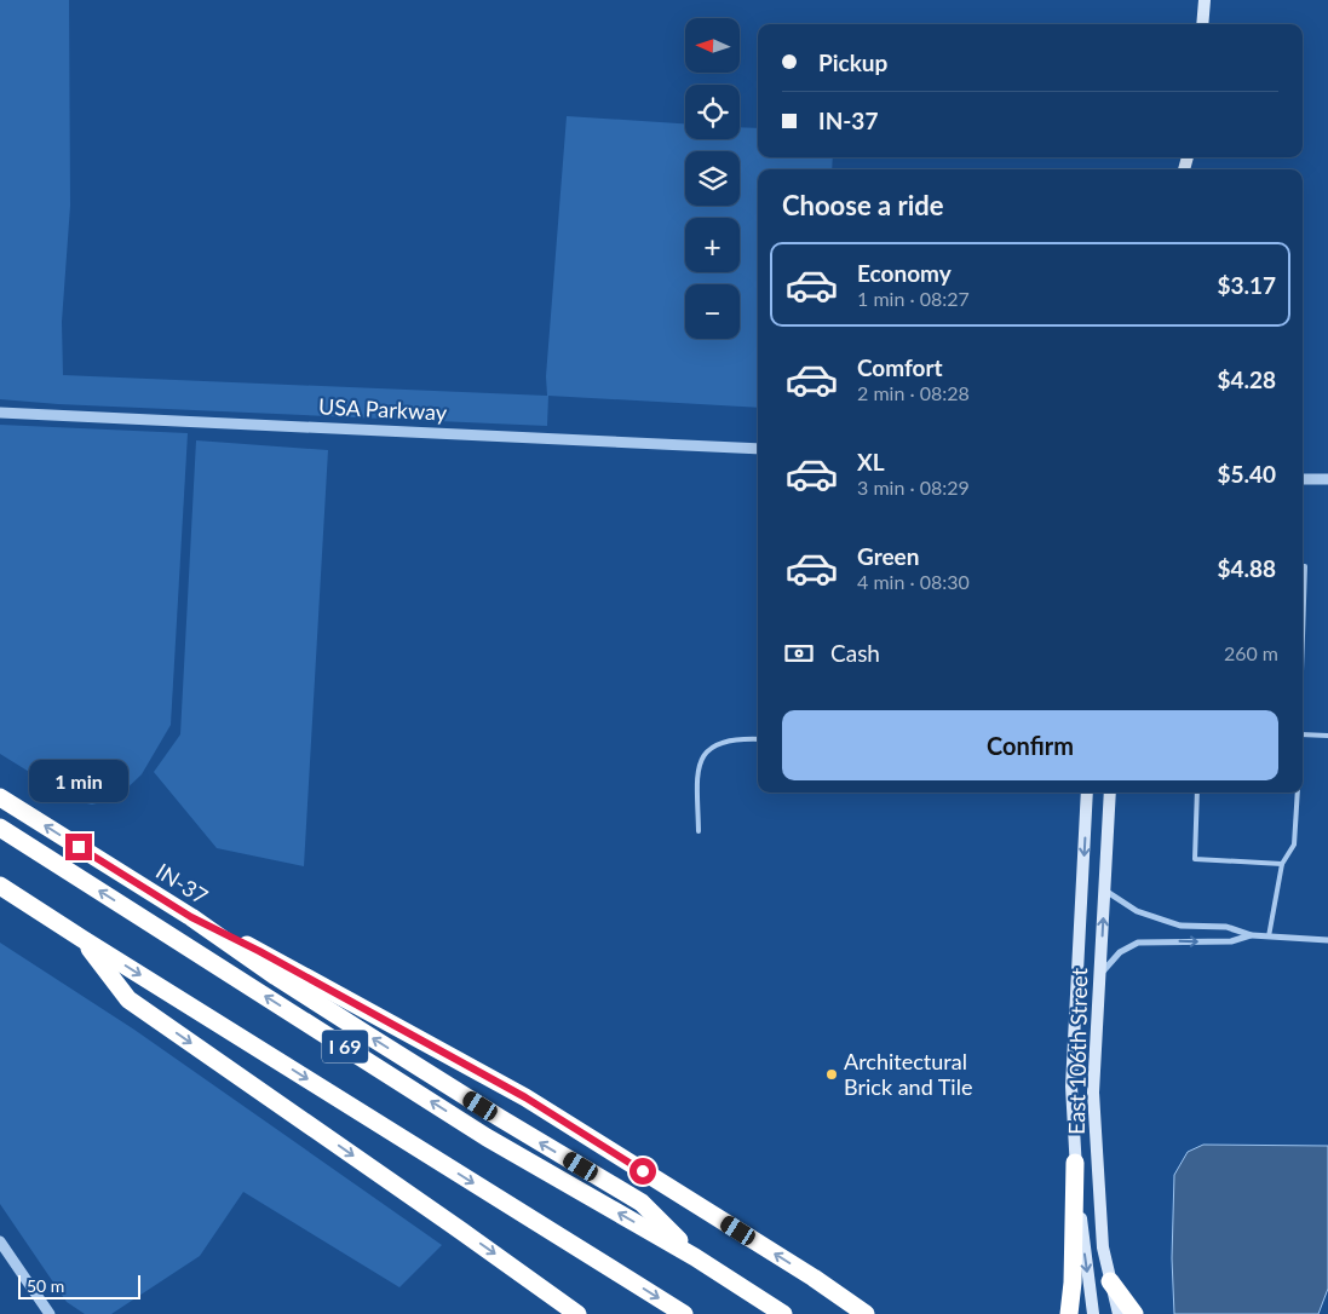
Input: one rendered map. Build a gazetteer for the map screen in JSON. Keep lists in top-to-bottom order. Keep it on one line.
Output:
{"streets":{"highway":["IN-37","I 69"],"main road":["East 106th Street"],"street":["USA Parkway"]},"crossings":[["IN-37","I 69"]],"places":["Architectural Brick and Tile"],"scale_bar":"50 m","north":"left","page":{"map_buttons":["+","−"],"banner":["Pickup","IN-37"],"heading":"Choose a ride","list":[{"name":"Economy","note":"1 min · 08:27","value":"$3.17"},{"name":"Comfort","note":"2 min · 08:28","value":"$4.28"},{"name":"XL","note":"3 min · 08:29","value":"$5.40"},{"name":"Green","note":"4 min · 08:30","value":"$4.88"}],"pay":["Cash","260 m"],"buttons":"Confirm","bubble":"1 min","scale":"50 m"}}
